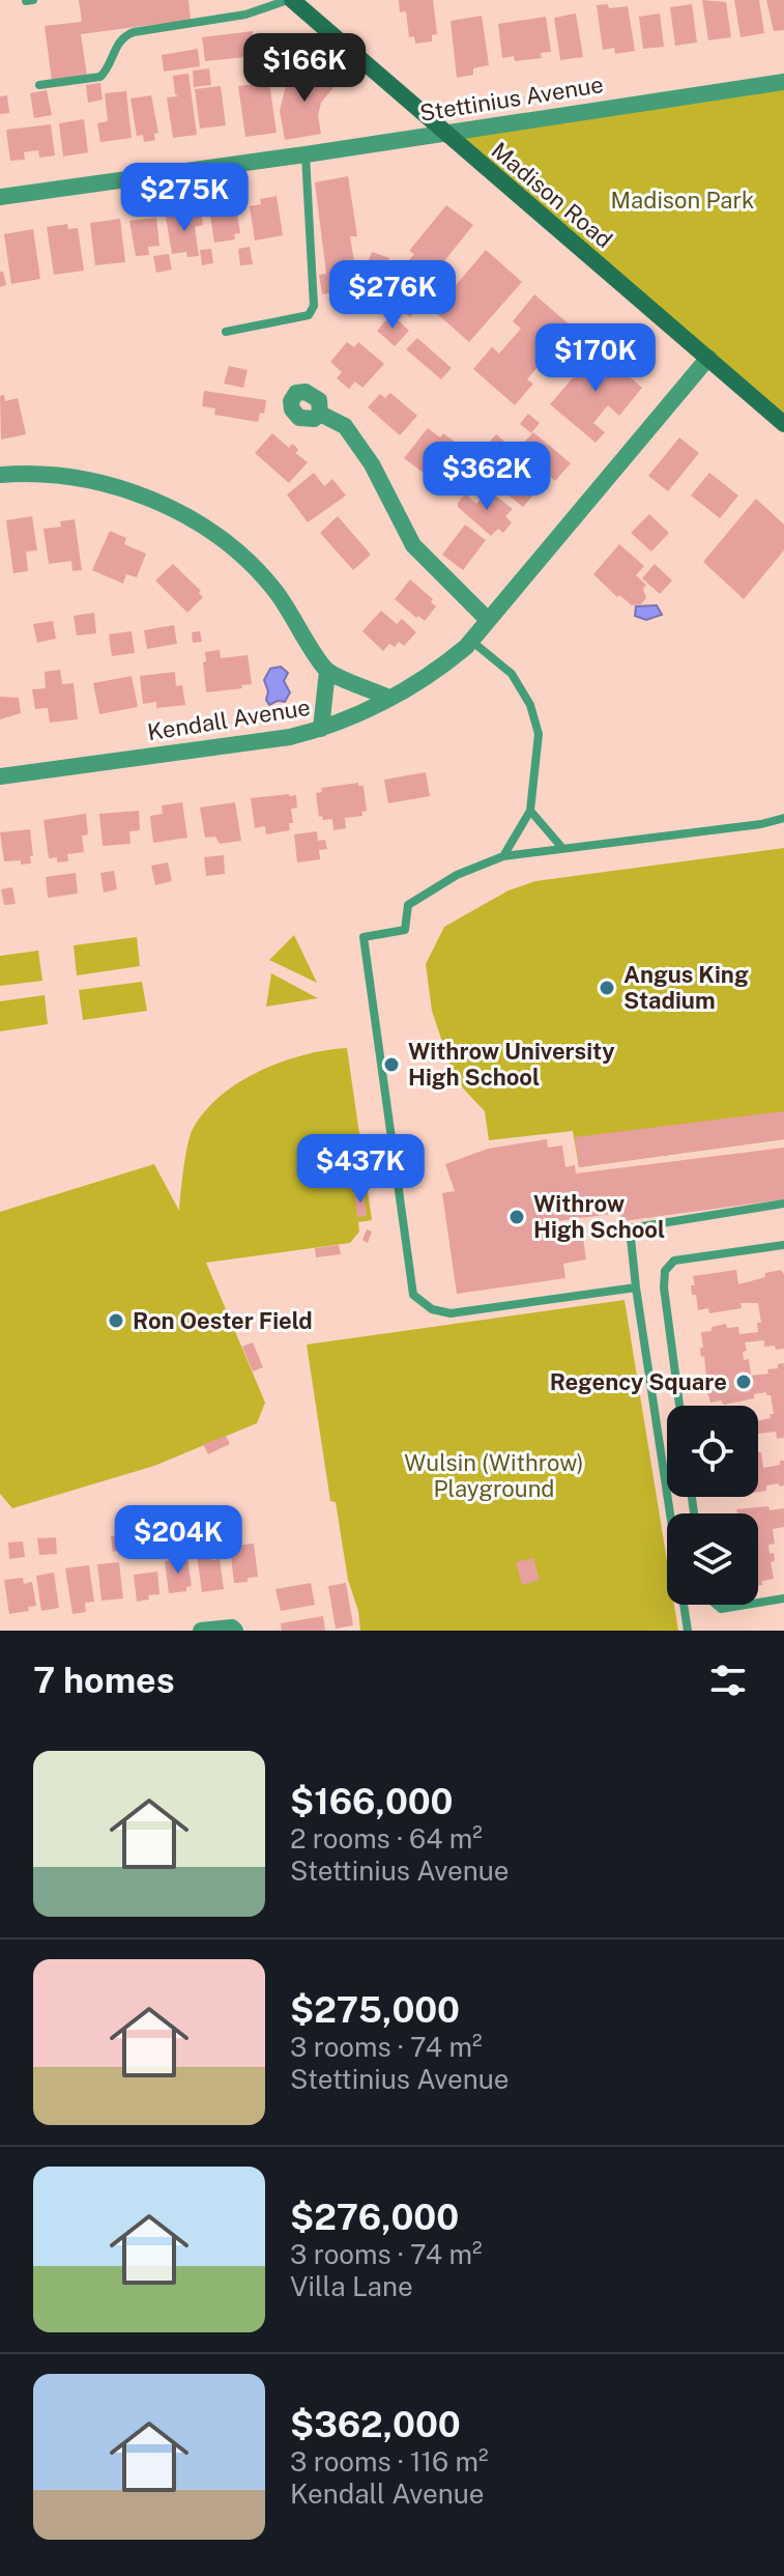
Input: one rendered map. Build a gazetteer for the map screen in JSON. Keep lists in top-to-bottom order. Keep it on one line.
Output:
{"streets":{"main road":["Madison Road"],"street":["Stettinius Avenue","Kendall Avenue"]},"crossings":[["Stettinius Avenue","Madison Road"],["Madison Road","Kendall Avenue"]],"parks":["Madison Park","Wulsin (Withrow) Playground"],"places":["Angus King Stadium","Withrow University High School","Withrow High School","Ron Oester Field","Regency Square"],"page":{"price":["$166K","$275K","$276K","$170K","$362K","$437K","$204K"],"heading":"7 homes","list":[{"name":"$166,000","note":"2 rooms · 64 m² · Stettinius Avenue"},{"name":"$275,000","note":"3 rooms · 74 m² · Stettinius Avenue"},{"name":"$276,000","note":"3 rooms · 74 m² · Villa Lane"},{"name":"$362,000","note":"3 rooms · 116 m² · Kendall Avenue"}]}}
